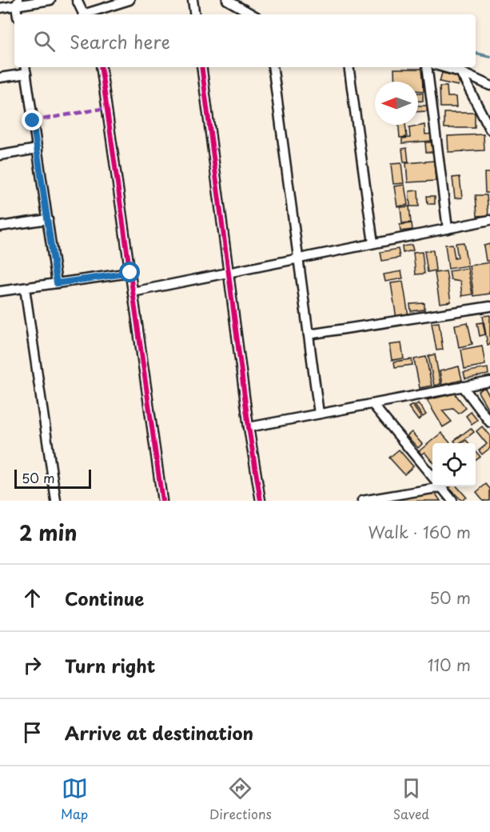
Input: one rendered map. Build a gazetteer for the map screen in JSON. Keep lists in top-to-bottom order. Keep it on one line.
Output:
{"scale_bar":"50 m","north":"left","page":{"search":"Search here","scale":"50 m","heading":["2 min","Walk · 160 m"],"list":[["Continue","50 m"],["Turn right","110 m"],"Arrive at destination"],"nav":["Map","Directions","Saved"]}}
